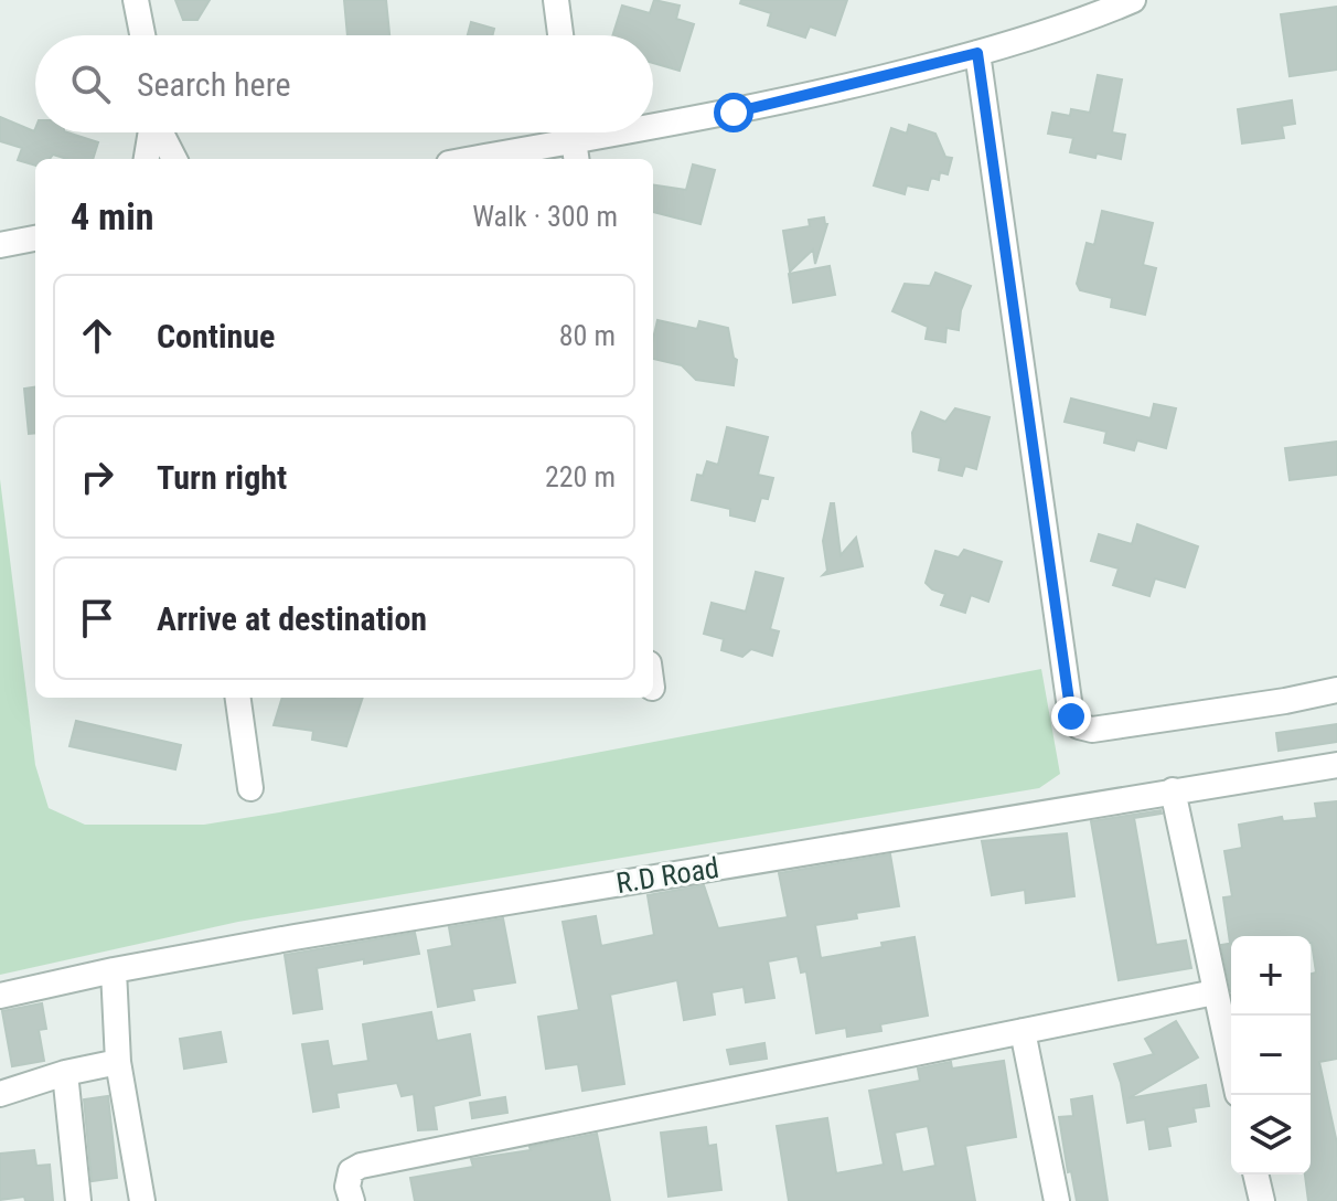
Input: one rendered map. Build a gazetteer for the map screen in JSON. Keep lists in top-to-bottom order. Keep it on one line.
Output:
{"streets":{"street":["R.D Road"]},"page":{"search":"Search here","heading":["4 min","Walk · 300 m"],"list":[["Continue","80 m"],["Turn right","220 m"],"Arrive at destination"],"map_buttons":["+","−"]}}
